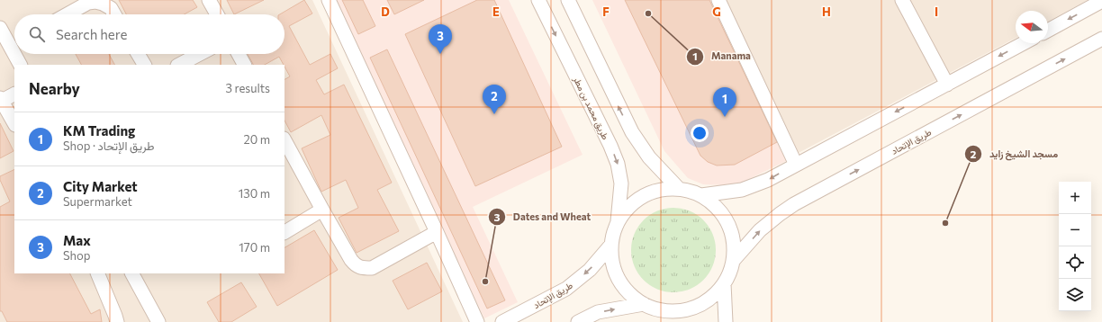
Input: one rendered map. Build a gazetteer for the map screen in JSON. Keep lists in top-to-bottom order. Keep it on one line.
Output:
{"streets":{"street":["طريق محمد بن مطر","طريق اﻹتحاد"]},"crossings":[["طريق محمد بن مطر","طريق اﻹتحاد"]],"places":["Manama","مسجد الشيخ زايد","Dates and Wheat"],"north":"left","page":{"search":"Search here","pins":["3","2","1"],"heading":["Nearby","3 results"],"list":[{"mark":"1","name":"KM Trading","note":"Shop · طريق اﻹتحاد","value":"20 m"},{"mark":"2","name":"City Market","note":"Supermarket","value":"130 m"},{"mark":"3","name":"Max","note":"Shop","value":"170 m"}],"map_buttons":["+","−"]},"grid":{"columns":["D","E","F","G","H","I"]}}
